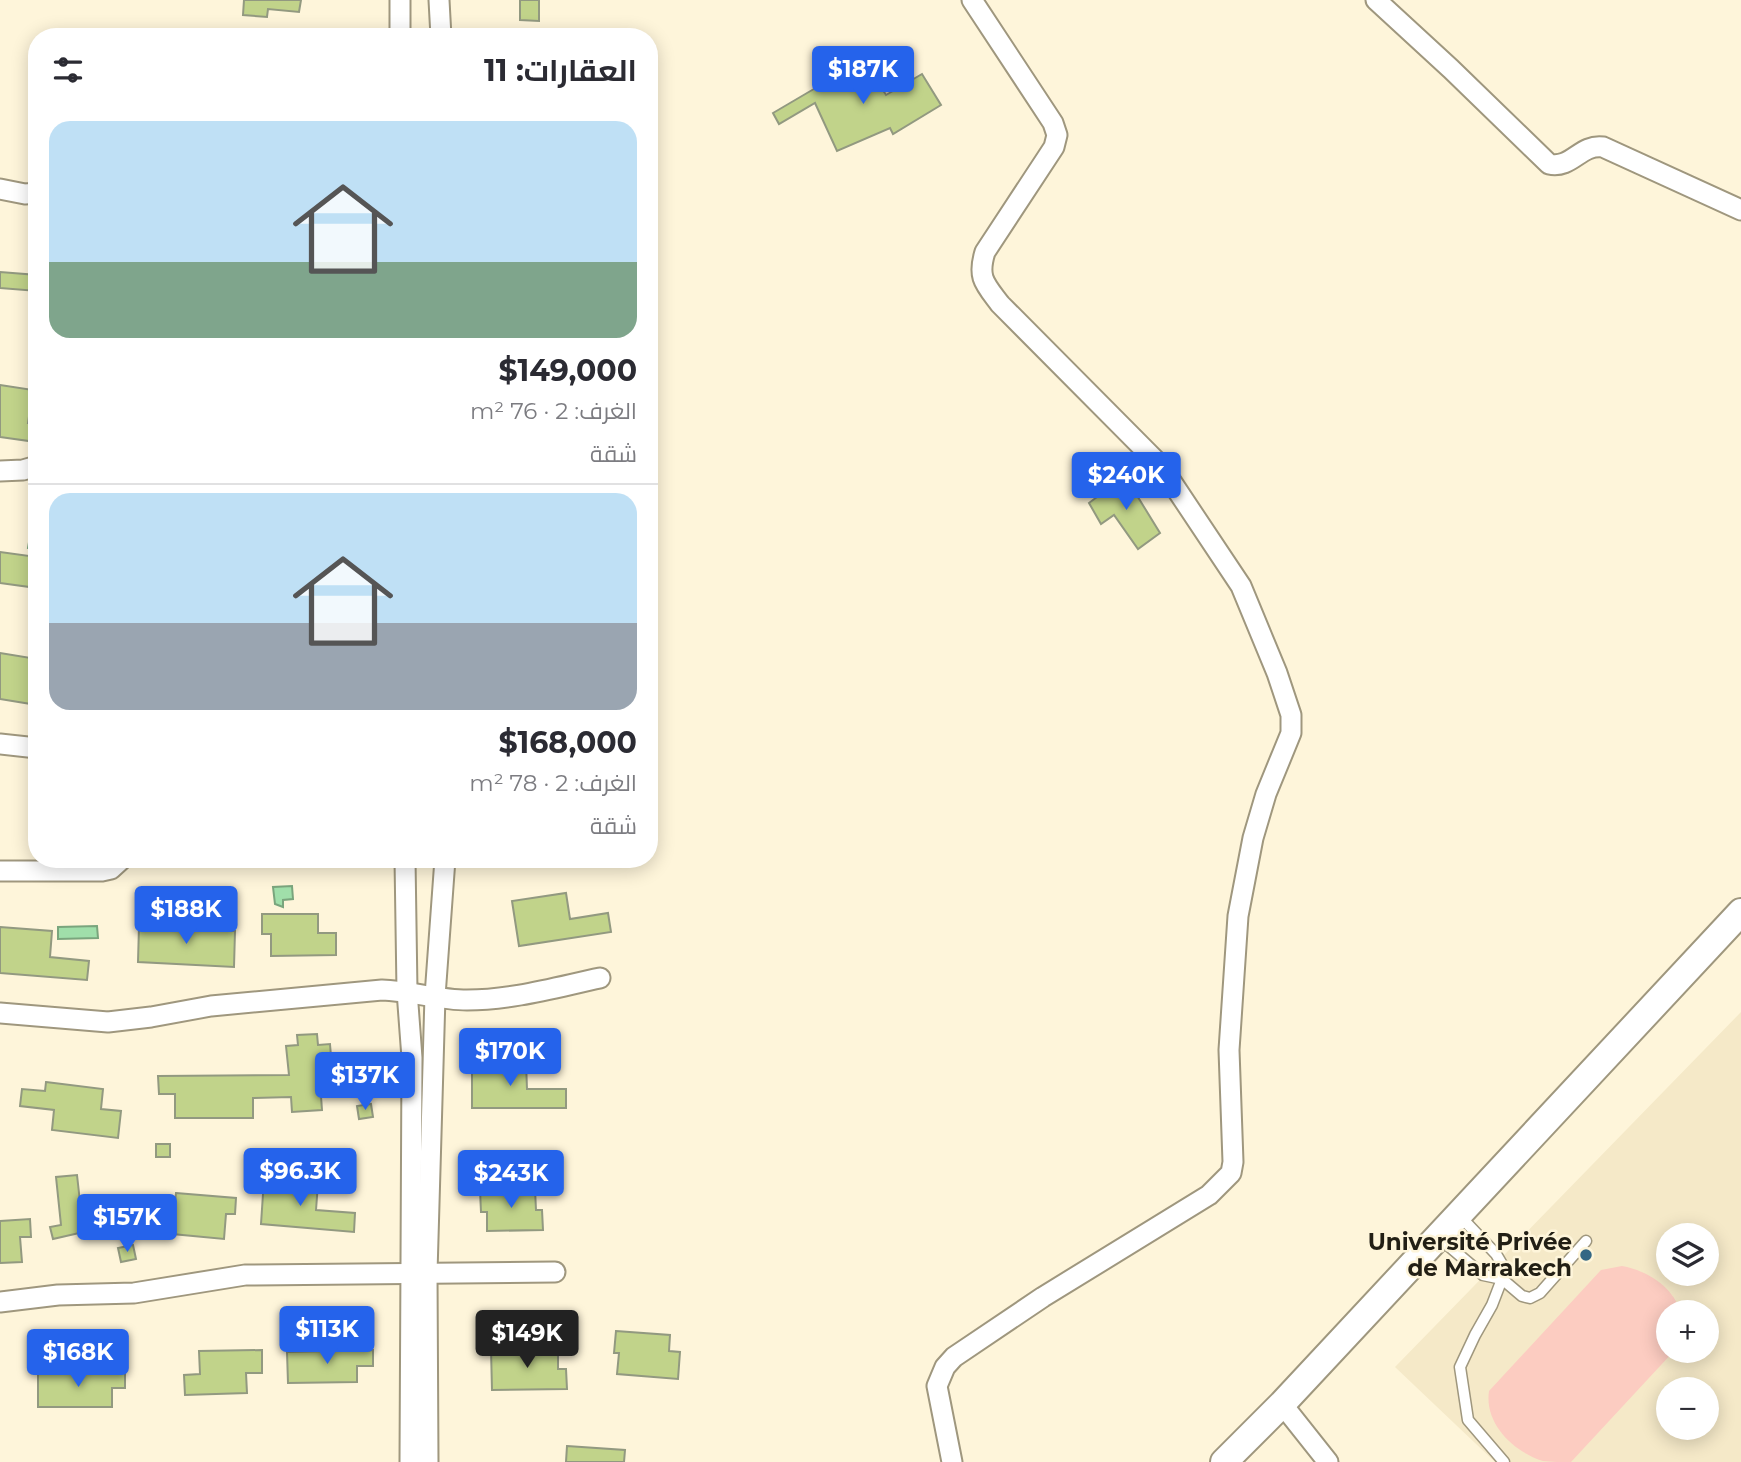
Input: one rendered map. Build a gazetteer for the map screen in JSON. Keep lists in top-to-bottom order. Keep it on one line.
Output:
{"places":["Université Privée de Marrakech"],"page":{"heading":"العقارات: 11","price":["$187K","$240K","$188K","$170K","$137K","$96.3K","$243K","$157K","$113K","$149K","$168K"],"list":[{"name":"$149,000","note":"الغرف: 2 · 76 m² · شقة"},{"name":"$168,000","note":"الغرف: 2 · 78 m² · شقة"}],"map_buttons":["+","−"]}}
